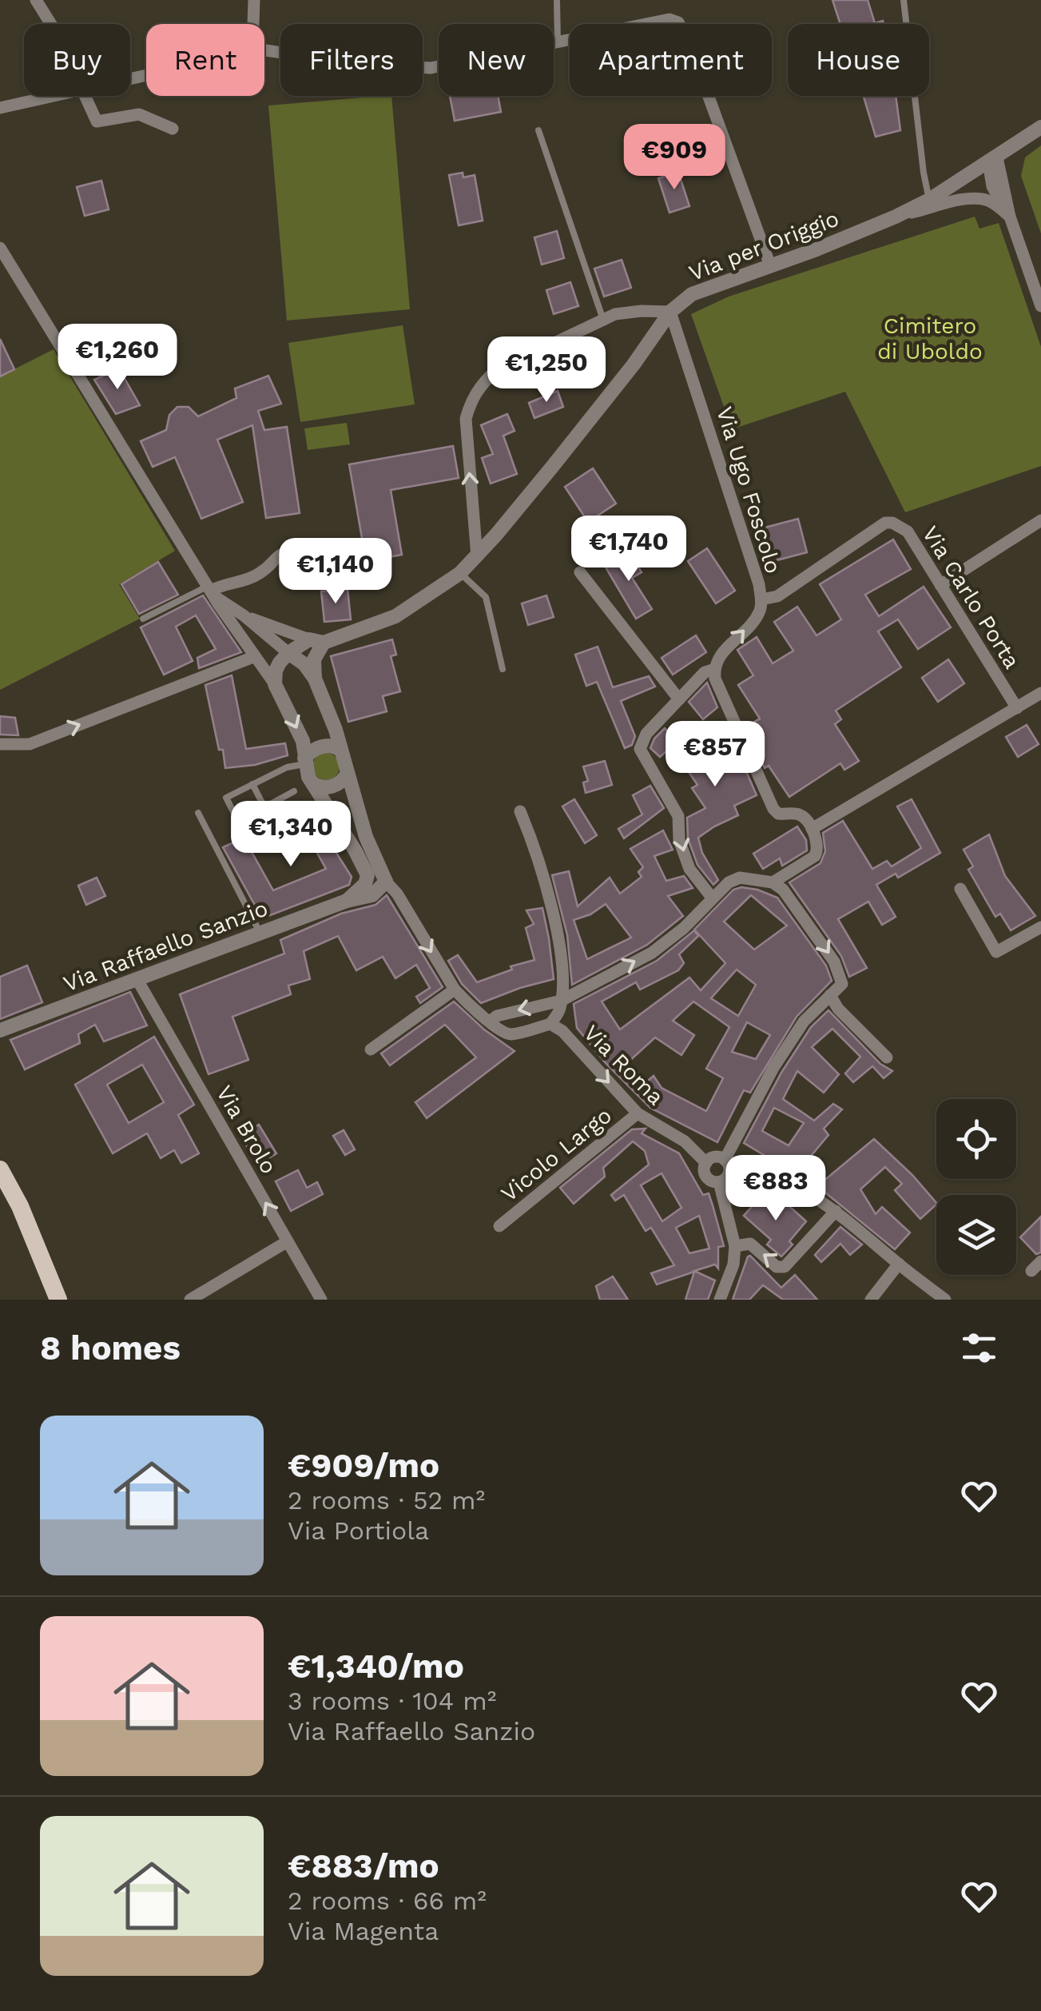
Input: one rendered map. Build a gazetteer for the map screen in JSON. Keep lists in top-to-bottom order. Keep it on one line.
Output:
{"streets":{"street":["Via per Origgio","Via Ugo Foscolo","Via Carlo Porta","Via Raffaello Sanzio","Via Roma","Via Brolo","Vicolo Largo"]},"crossings":[["Via per Origgio","Via Ugo Foscolo"],["Via Ugo Foscolo","Via Carlo Porta"],["Via Raffaello Sanzio","Via Brolo"],["Via Roma","Vicolo Largo"]],"one_way":["Via Roma","Via Brolo"],"parks":["Cimitero di Uboldo"],"page":{"chip":["Buy","Rent","Filters","New","Apartment","House"],"price":["€909","€1,260","€1,250","€1,740","€1,140","€857","€1,340","€883"],"heading":"8 homes","list":[{"name":"€909/mo","note":"2 rooms · 52 m² · Via Portiola"},{"name":"€1,340/mo","note":"3 rooms · 104 m² · Via Raffaello Sanzio"},{"name":"€883/mo","note":"2 rooms · 66 m² · Via Magenta"}]}}
